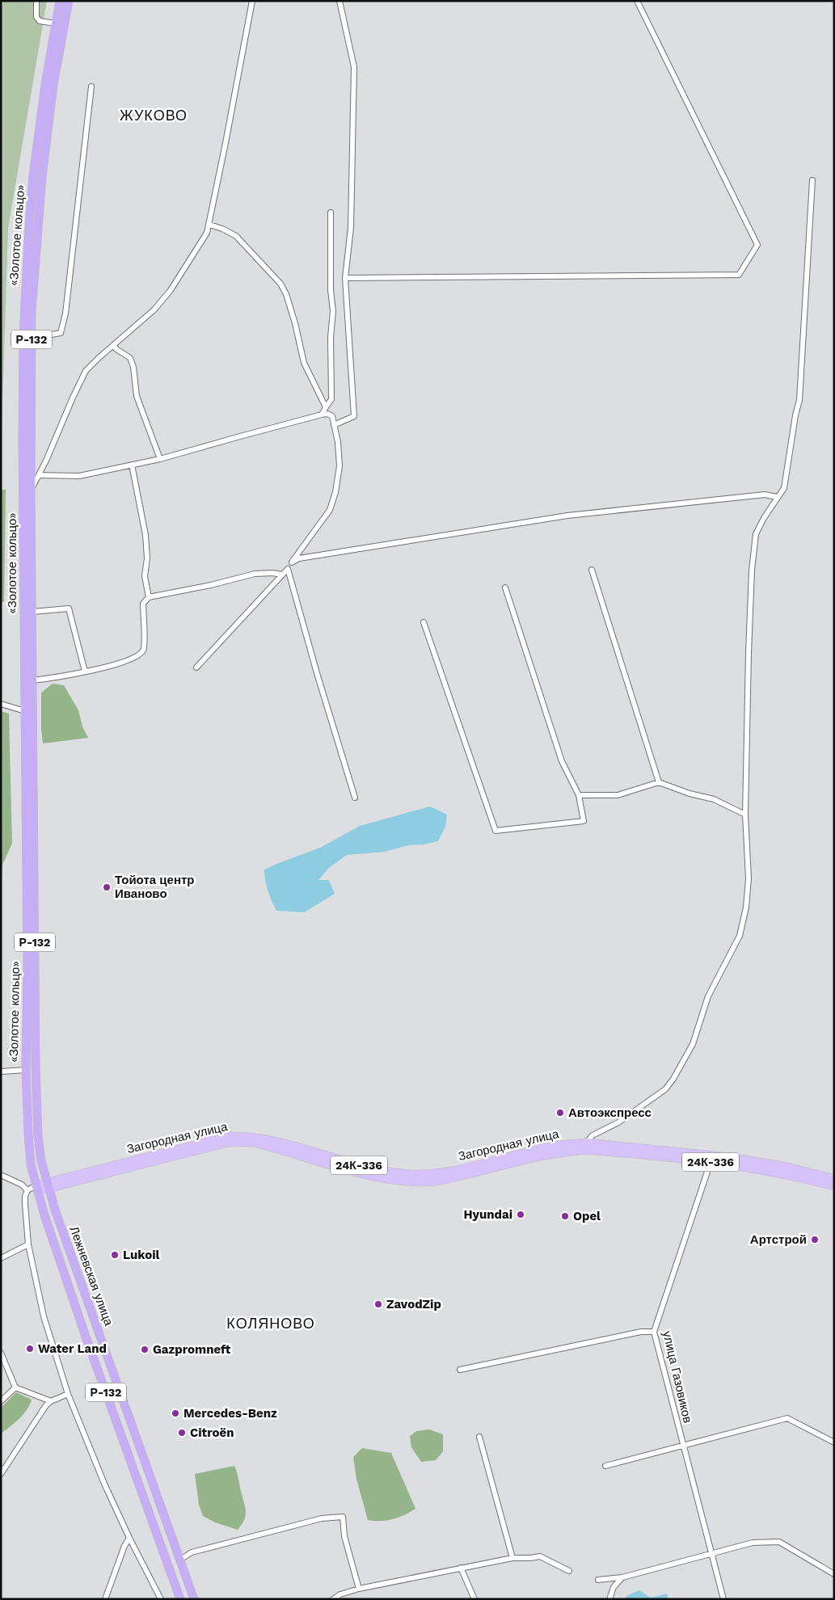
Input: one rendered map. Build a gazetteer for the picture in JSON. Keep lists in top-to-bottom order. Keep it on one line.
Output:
{"streets":{"highway":["«Золотое кольцо»","Р-132","Лежневская улица"],"main road":["Загородная улица","24К-336"],"street":["улица Газовиков"]},"crossings":[["«Золотое кольцо»","Лежневская улица"],["Загородная улица","24К-336"],["Загородная улица","Лежневская улица"],["24К-336","улица Газовиков"]],"districts":["ЖУКОВО","КОЛЯНОВО"],"places":["Тойота центр Иваново","Автоэкспресс","Hyundai","Opel","Артстрой","Lukoil","ZavodZip","Water Land","Gazpromneft","Mercedes-Benz","Citroën"]}
